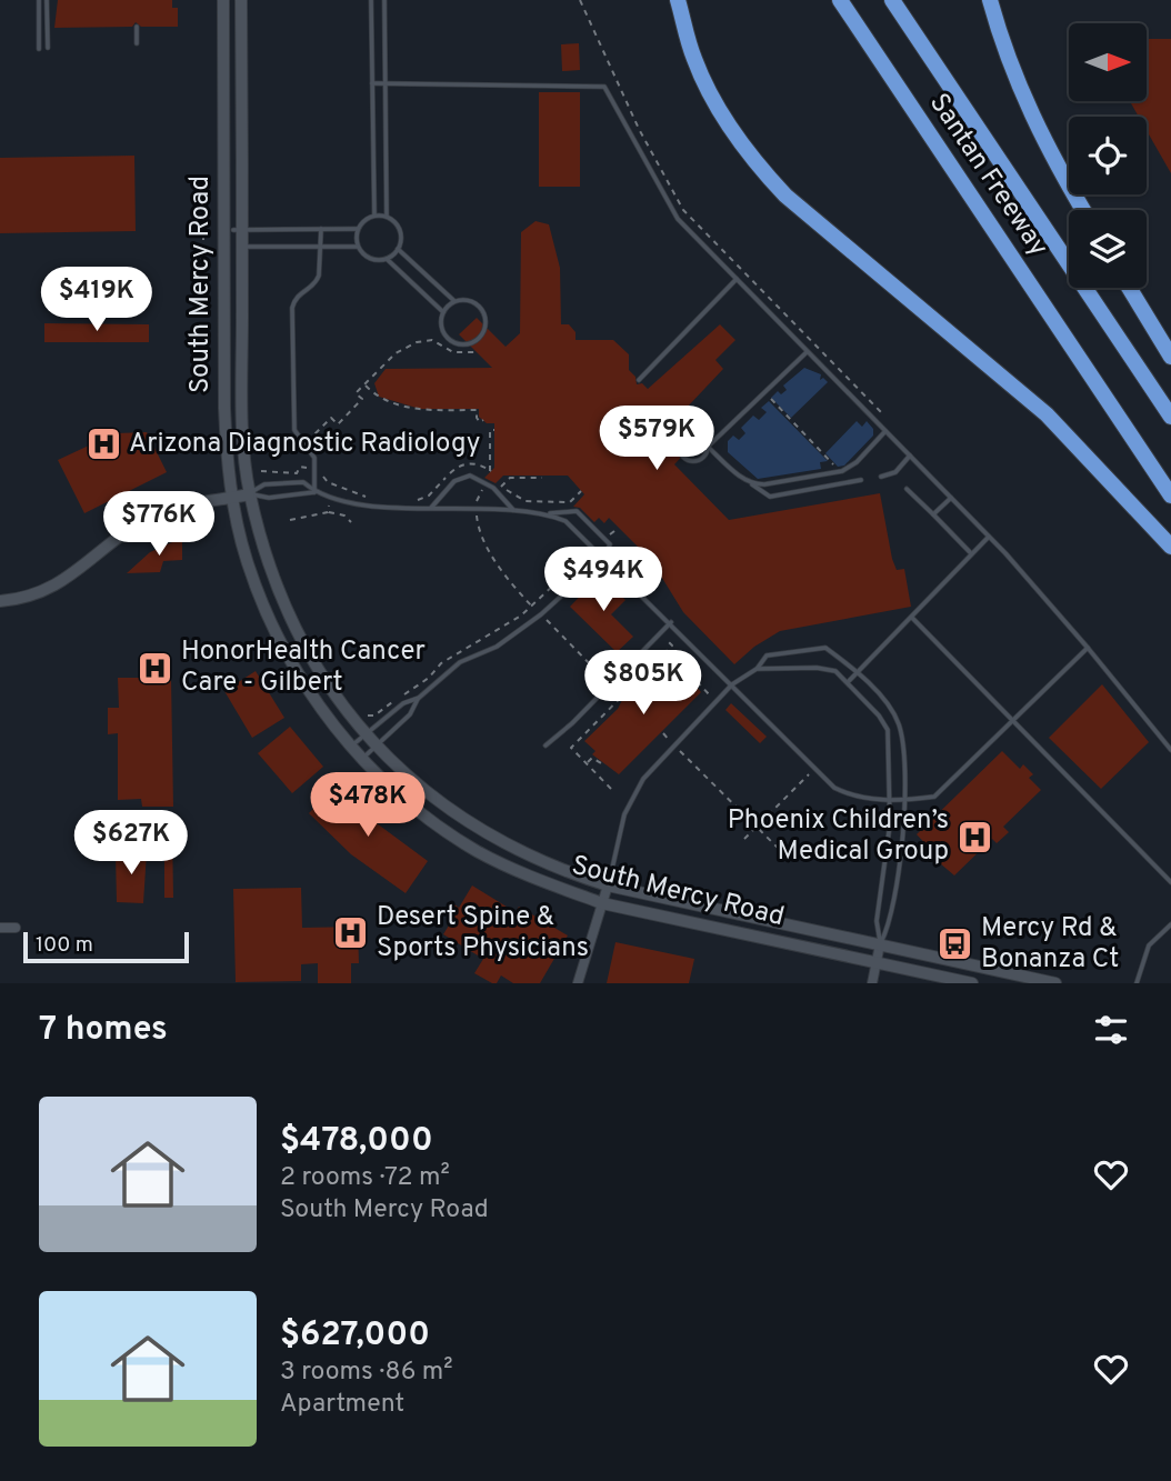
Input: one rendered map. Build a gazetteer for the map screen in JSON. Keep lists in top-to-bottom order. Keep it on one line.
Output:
{"streets":{"highway":["Santan Freeway"],"main road":["South Mercy Road"]},"places":{"hospital":["Arizona Diagnostic Radiology","HonorHealth Cancer Care - Gilbert","Phoenix Children’s Medical Group","Desert Spine & Sports Physicians"],"bus stop":["Mercy Rd & Bonanza Ct"]},"scale_bar":"100 m","north":"right","page":{"price":["$419K","$579K","$776K","$494K","$805K","$478K","$627K"],"scale":"100 m","heading":"7 homes","list":[{"name":"$478,000","note":"2 rooms · 72 m² · South Mercy Road"},{"name":"$627,000","note":"3 rooms · 86 m² · Apartment"}]}}
